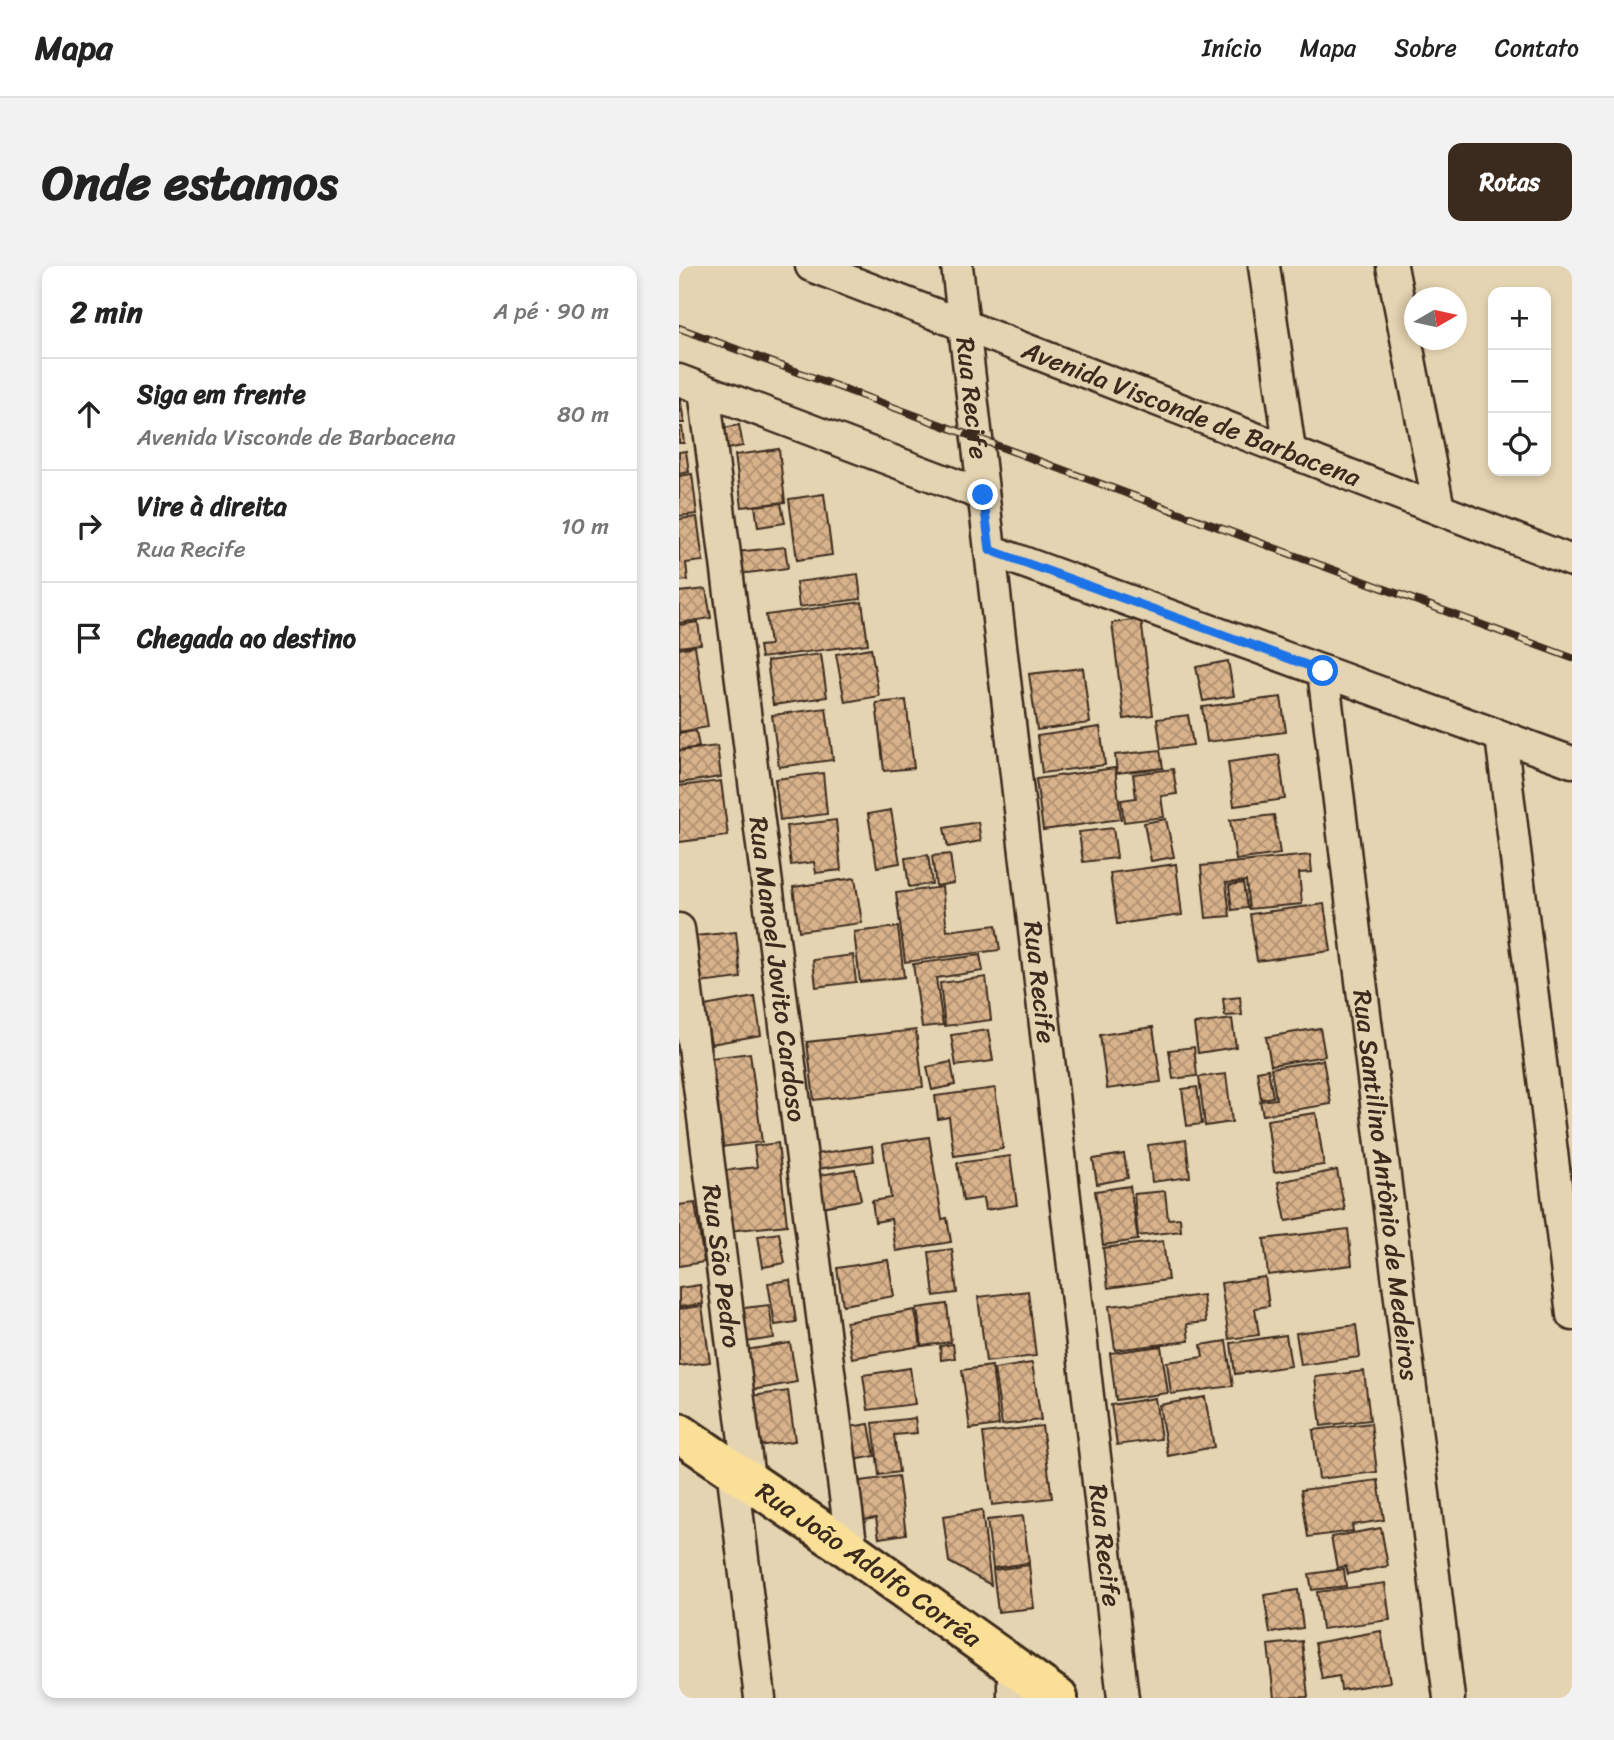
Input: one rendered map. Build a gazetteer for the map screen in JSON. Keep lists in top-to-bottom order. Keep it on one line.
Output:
{"streets":{"main road":["Rua João Adolfo Corrêa"],"street":["Rua Recife","Avenida Visconde de Barbacena","Rua Manoel Jovito Cardoso","Rua Santilino Antônio de Medeiros","Rua São Pedro"]},"crossings":[["Rua Recife","Avenida Visconde de Barbacena"],["Rua Manoel Jovito Cardoso","Rua João Adolfo Corrêa"],["Rua São Pedro","Rua João Adolfo Corrêa"]],"north":"right","page":{"header":"Mapa","nav":["Início","Mapa","Sobre","Contato"],"title":"Onde estamos","buttons":"Rotas","heading":["2 min","A pé · 90 m"],"map_buttons":["+","−"],"list":[["Siga em frente","Avenida Visconde de Barbacena","80 m"],["Vire à direita","Rua Recife","10 m"],"Chegada ao destino"]}}
